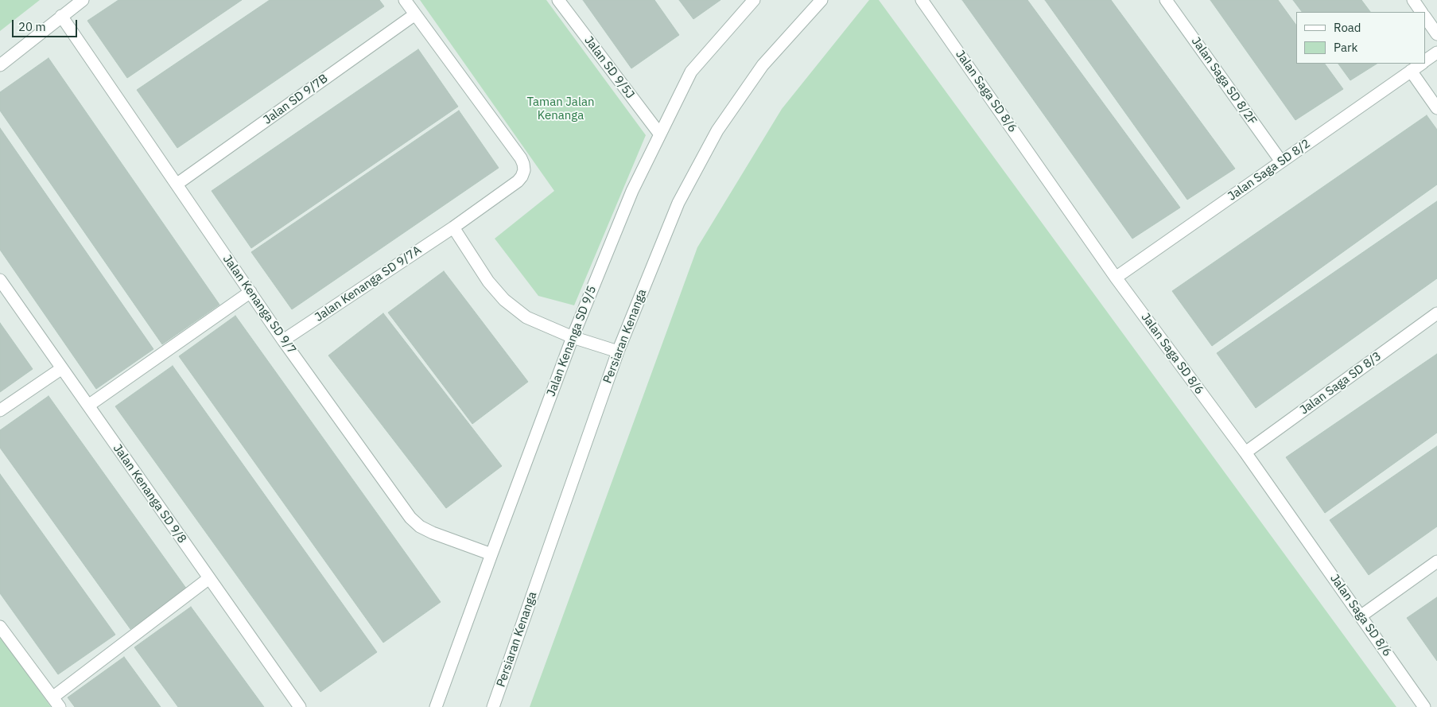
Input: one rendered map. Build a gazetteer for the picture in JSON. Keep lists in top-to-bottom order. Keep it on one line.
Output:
{"streets":{"street":["Jalan SD 9/5J","Jalan Saga SD 8/2F","Jalan Saga SD 8/6","Jalan SD 9/7B","Jalan Saga SD 8/2","Jalan Kenanga SD 9/7A","Jalan Kenanga SD 9/7","Persiaran Kenanga","Jalan Kenanga SD 9/5","Jalan Saga SD 8/3","Jalan Kenanga SD 9/8"]},"crossings":[["Jalan SD 9/5J","Jalan Kenanga SD 9/5"],["Jalan Saga SD 8/2F","Jalan Saga SD 8/2"],["Jalan Saga SD 8/6","Jalan Saga SD 8/2"],["Jalan Saga SD 8/6","Jalan Saga SD 8/3"],["Jalan SD 9/7B","Jalan Kenanga SD 9/7A"],["Jalan SD 9/7B","Jalan Kenanga SD 9/7"],["Jalan Kenanga SD 9/7A","Jalan Kenanga SD 9/7"],["Jalan Kenanga SD 9/7","Jalan Kenanga SD 9/5"]],"parks":["Taman Jalan Kenanga"],"legend":["Road","Park"],"scale_bar":"20 m"}
